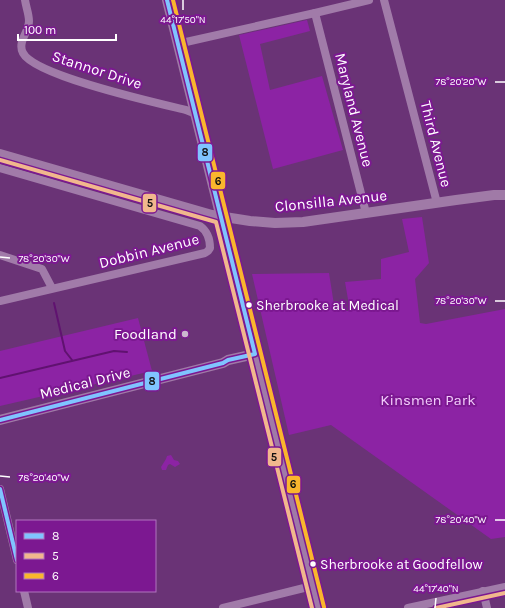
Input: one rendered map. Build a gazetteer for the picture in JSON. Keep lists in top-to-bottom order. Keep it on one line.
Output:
{"streets":{"main road":["Clonsilla Avenue","Medical Drive"],"street":["Stannor Drive","Maryland Avenue","Third Avenue","Dobbin Avenue"]},"crossings":[["Maryland Avenue","Clonsilla Avenue"],["Third Avenue","Clonsilla Avenue"]],"parks":["Kinsmen Park"],"places":["Sherbrooke at Medical","Foodland","Sherbrooke at Goodfellow"],"lines":["transit line 8","transit line 6","transit line 5"],"legend":["8","5","6"],"scale_bar":"100 m","coordinates":["44°17'50\"N","78°20'20\"W","78°20'30\"W","78°20'40\"W","44°17'40\"N"]}
